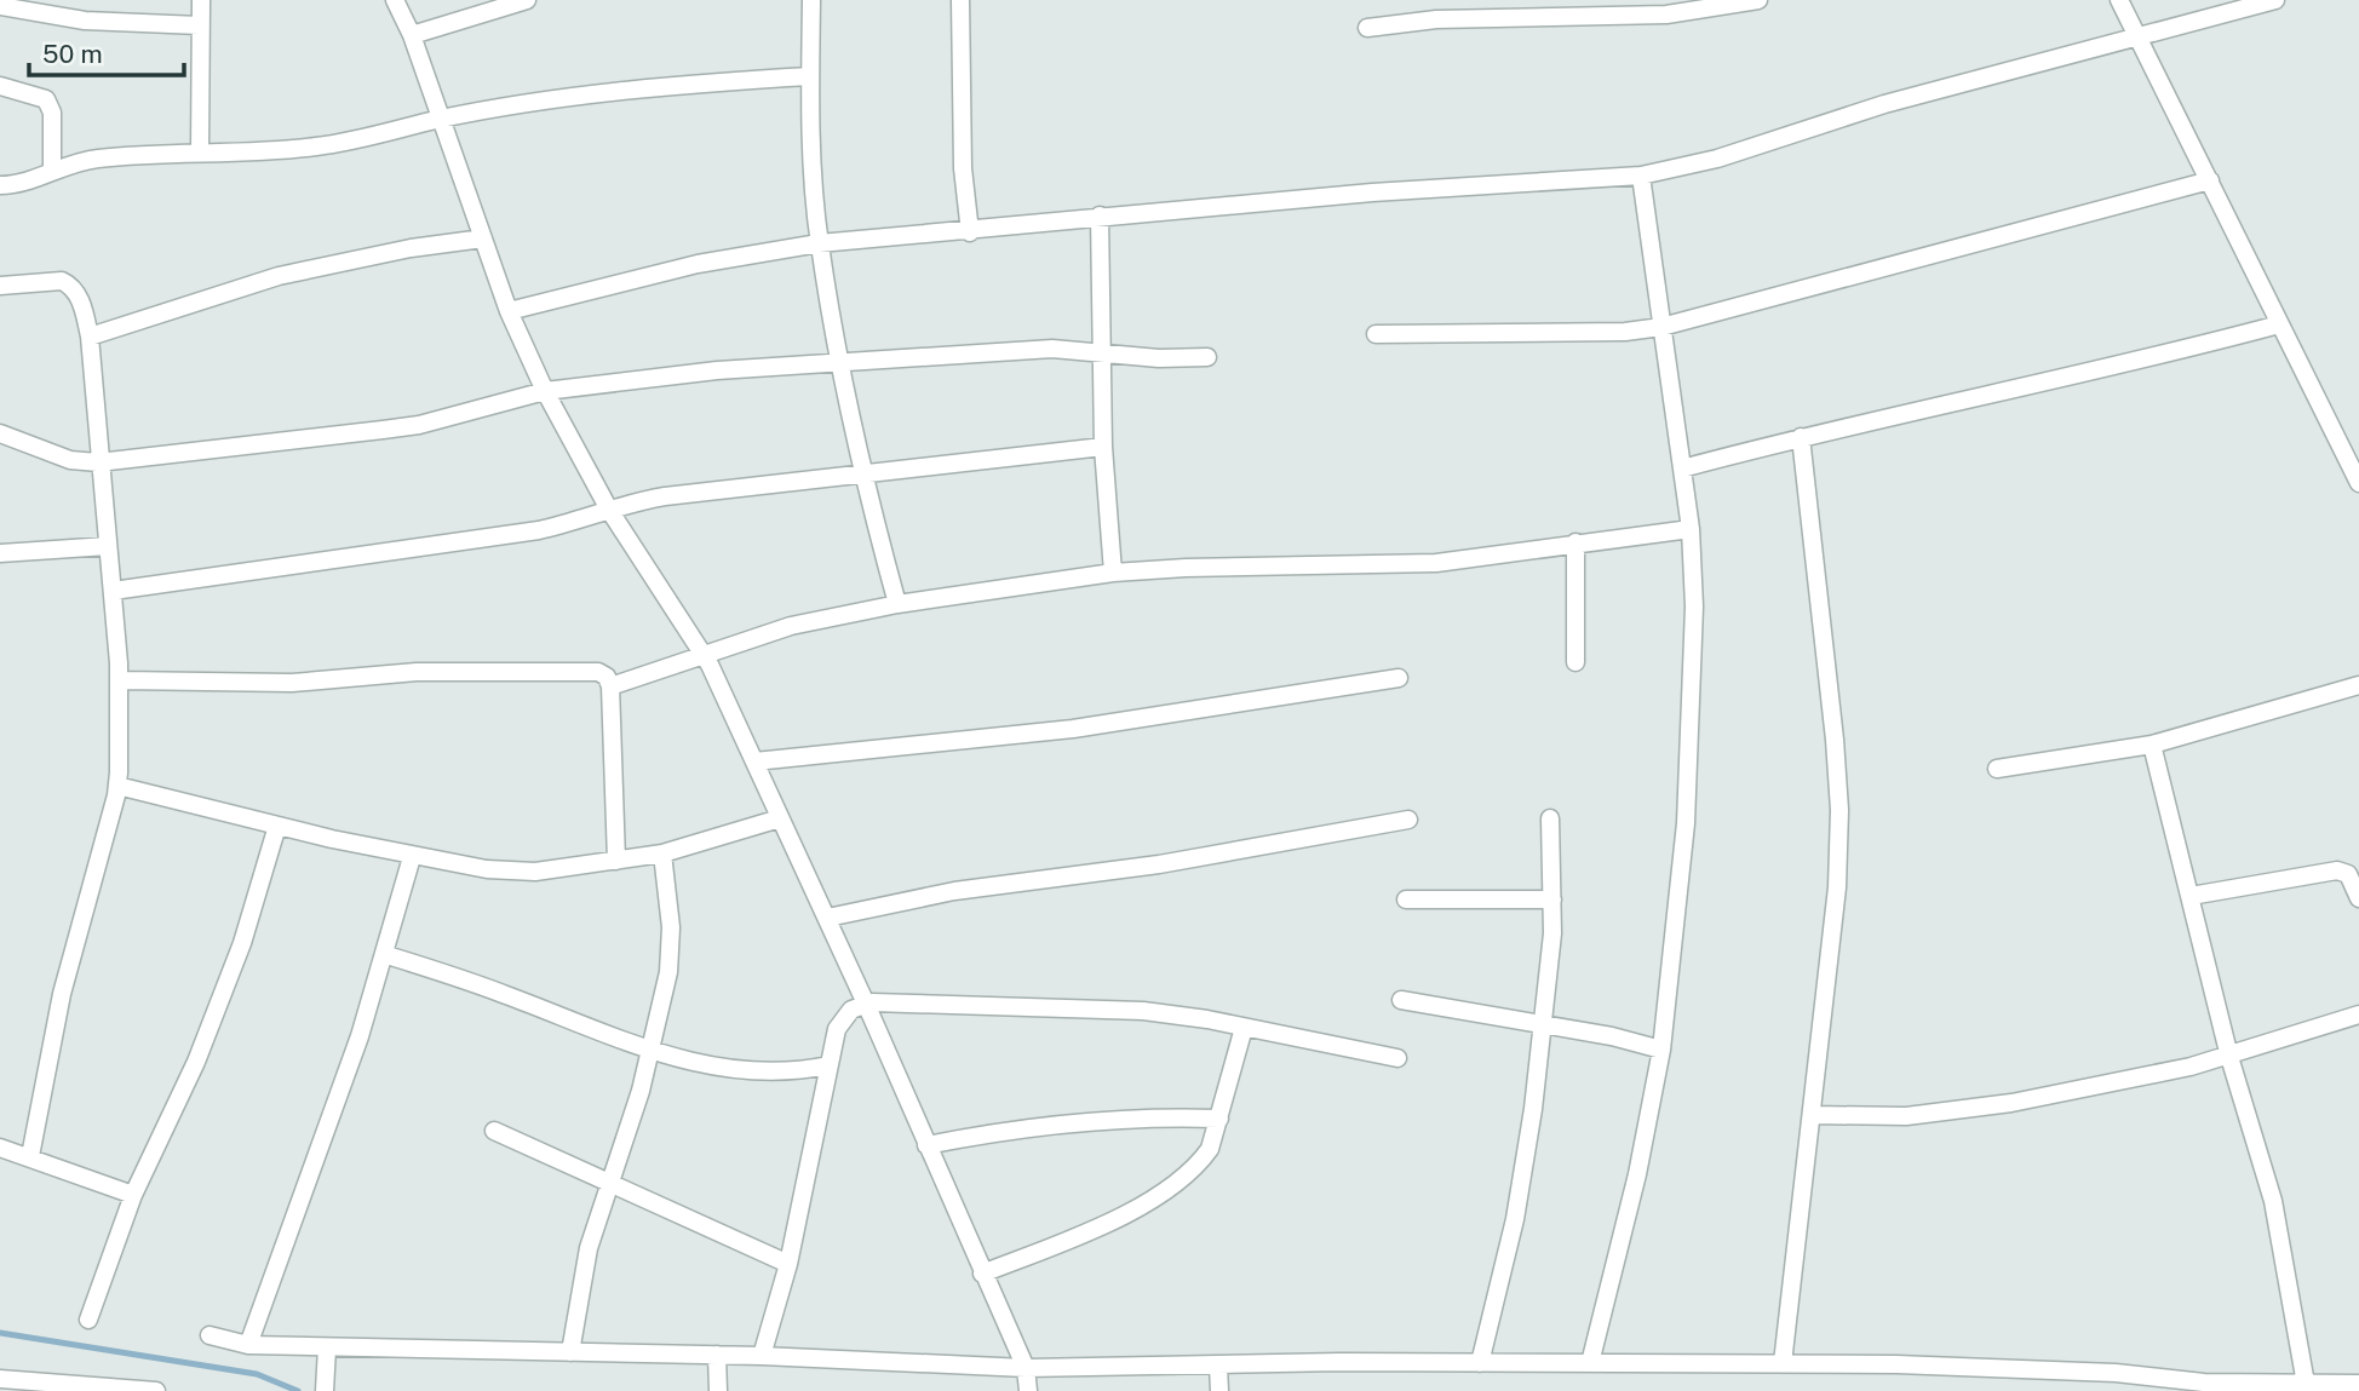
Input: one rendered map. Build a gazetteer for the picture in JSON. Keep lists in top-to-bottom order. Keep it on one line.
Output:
{"scale_bar":"50 m"}
